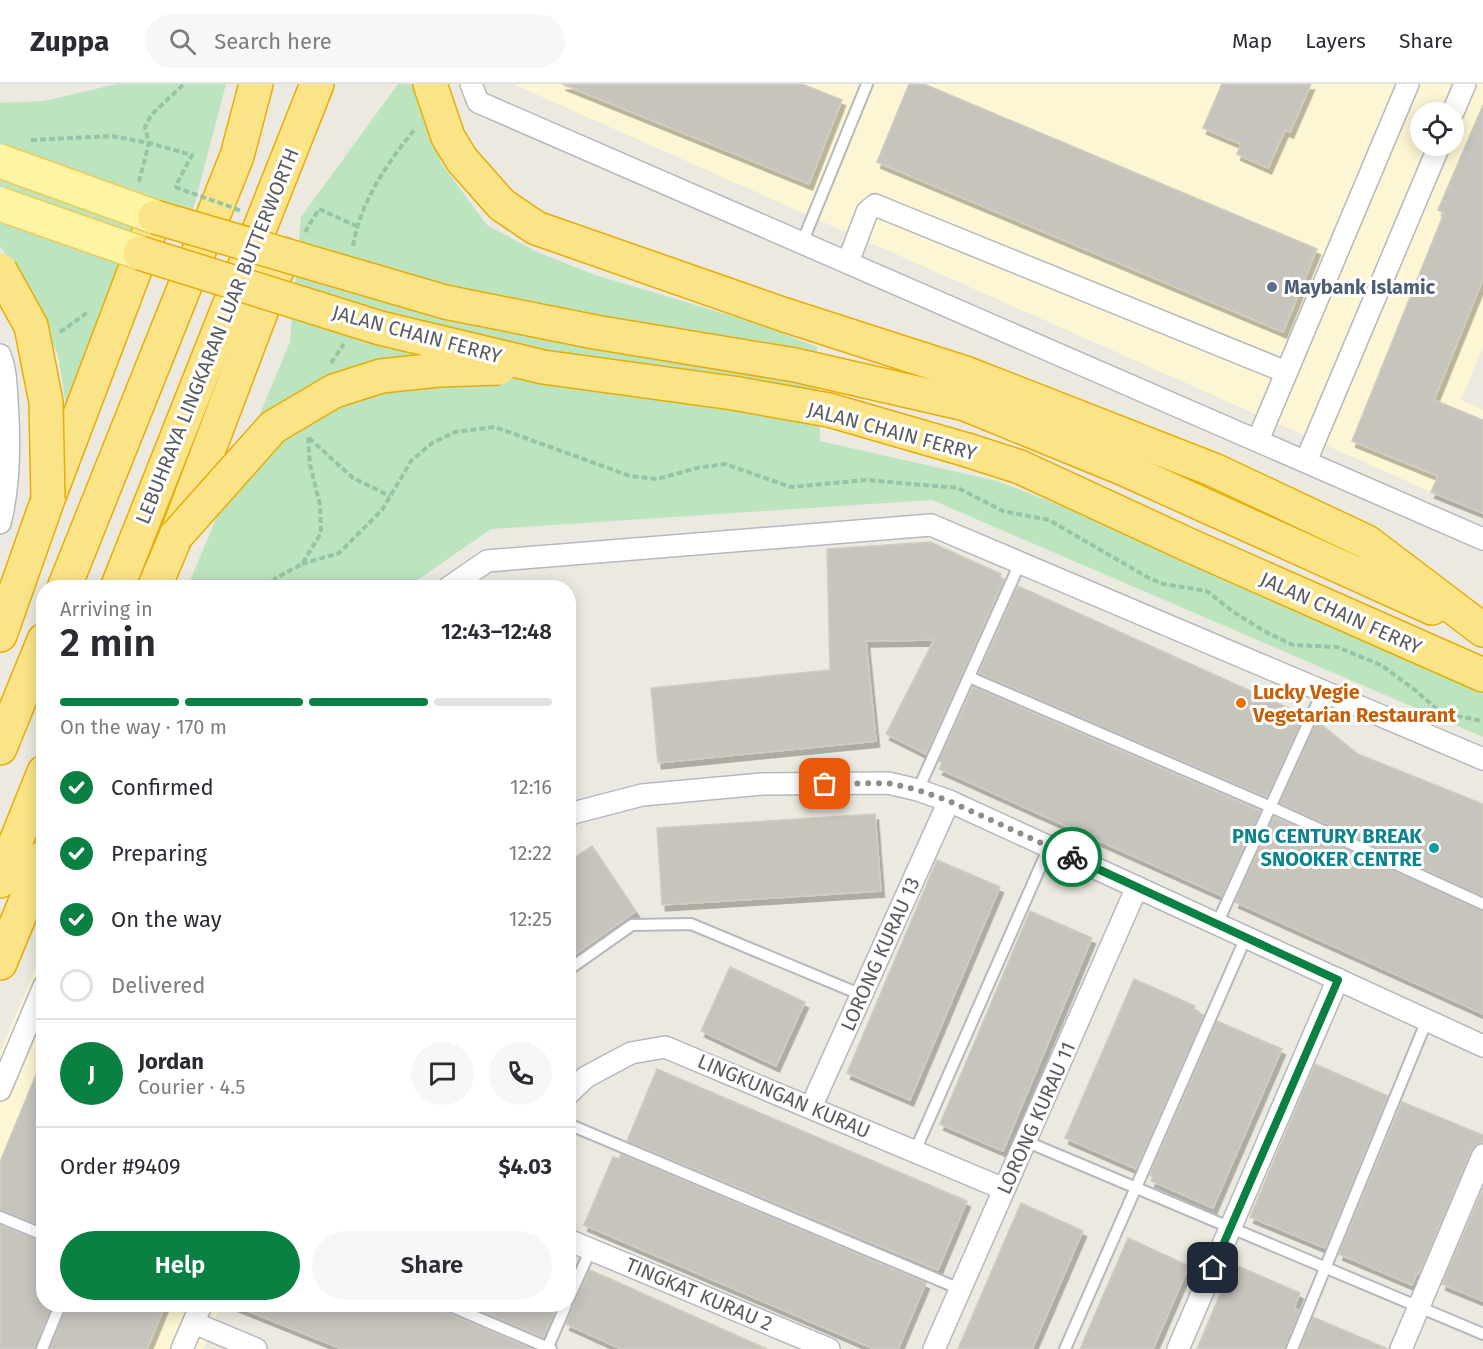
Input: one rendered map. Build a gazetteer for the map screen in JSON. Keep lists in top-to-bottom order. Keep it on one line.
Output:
{"streets":{"highway":["JALAN CHAIN FERRY","LEBUHRAYA LINGKARAN LUAR BUTTERWORTH"],"street":["LORONG KURAU 13","LINGKUNGAN KURAU","LORONG KURAU 11","TINGKAT KURAU 2"]},"crossings":[["LORONG KURAU 13","LINGKUNGAN KURAU"],["LINGKUNGAN KURAU","LORONG KURAU 11"]],"places":["Maybank Islamic","Lucky Vegie Vegetarian Restaurant","PNG CENTURY BREAK SNOOKER CENTRE"],"page":{"header":"Zuppa","search":"Search here","nav":["Map","Layers","Share"],"heading":["2 min","Arriving in","12:43–12:48"],"panel":["Jordan","Courier · 4.5","Order #9409","$4.03"],"bar":"On the way · 170 m","list":[["Confirmed","12:16"],["Preparing","12:22"],["On the way","12:25"],"Delivered"],"round":"J","buttons":["Help","Share"]}}
